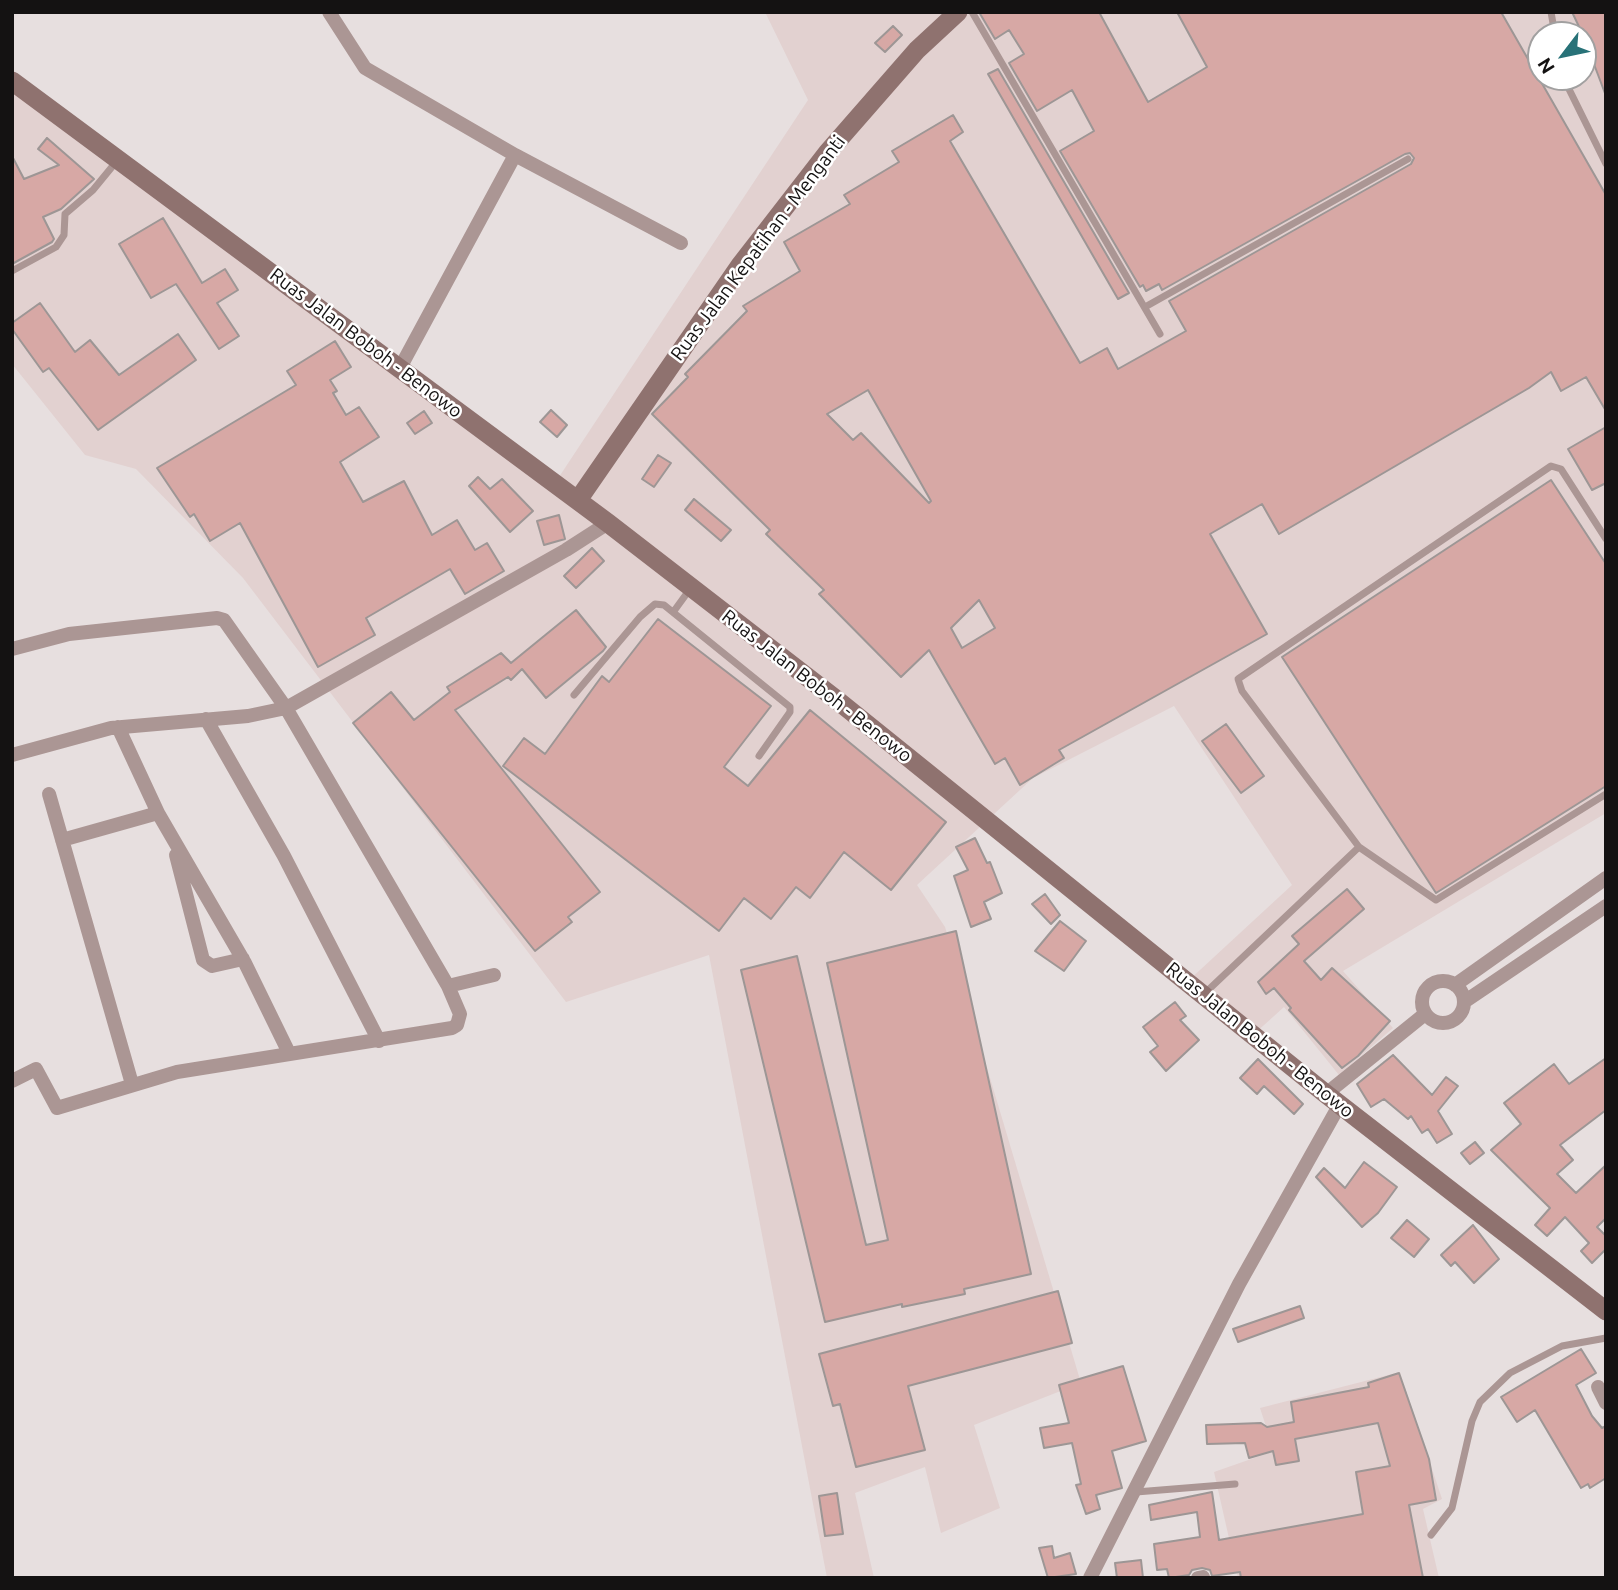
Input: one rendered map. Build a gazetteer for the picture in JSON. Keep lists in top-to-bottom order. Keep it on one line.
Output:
{"streets":{"main road":["Ruas Jalan Kepatihan - Menganti","Ruas Jalan Boboh - Benowo"]},"crossings":[["Ruas Jalan Kepatihan - Menganti","Ruas Jalan Boboh - Benowo"]],"north":"bottom left"}
